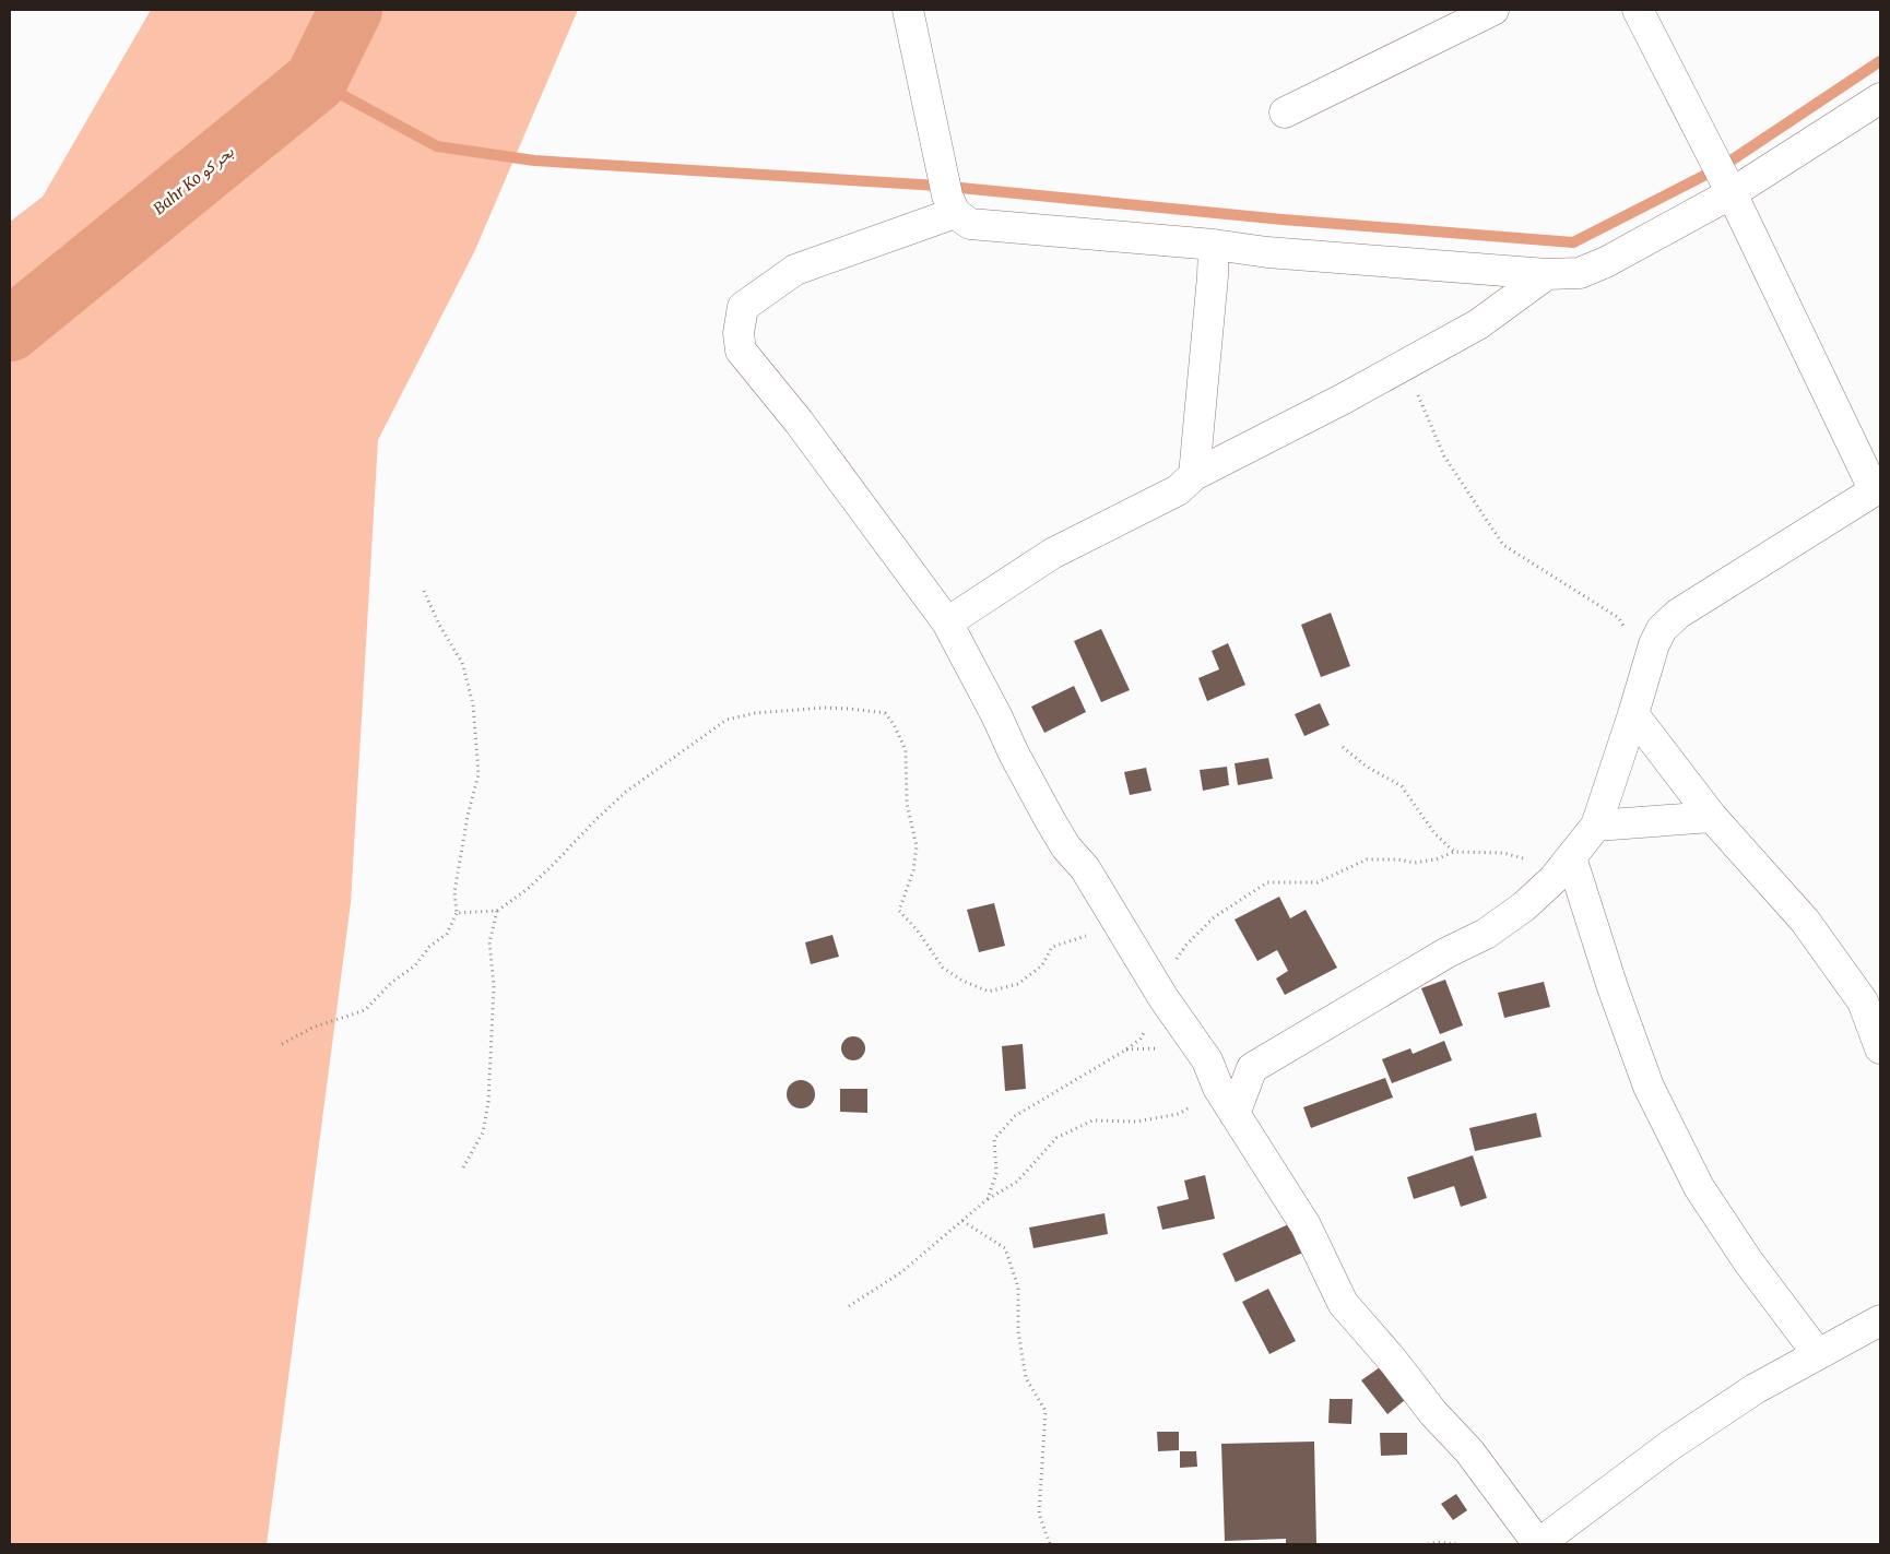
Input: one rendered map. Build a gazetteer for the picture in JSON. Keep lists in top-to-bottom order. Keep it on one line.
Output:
{"water":["Bahr Ko بحر كو"]}
